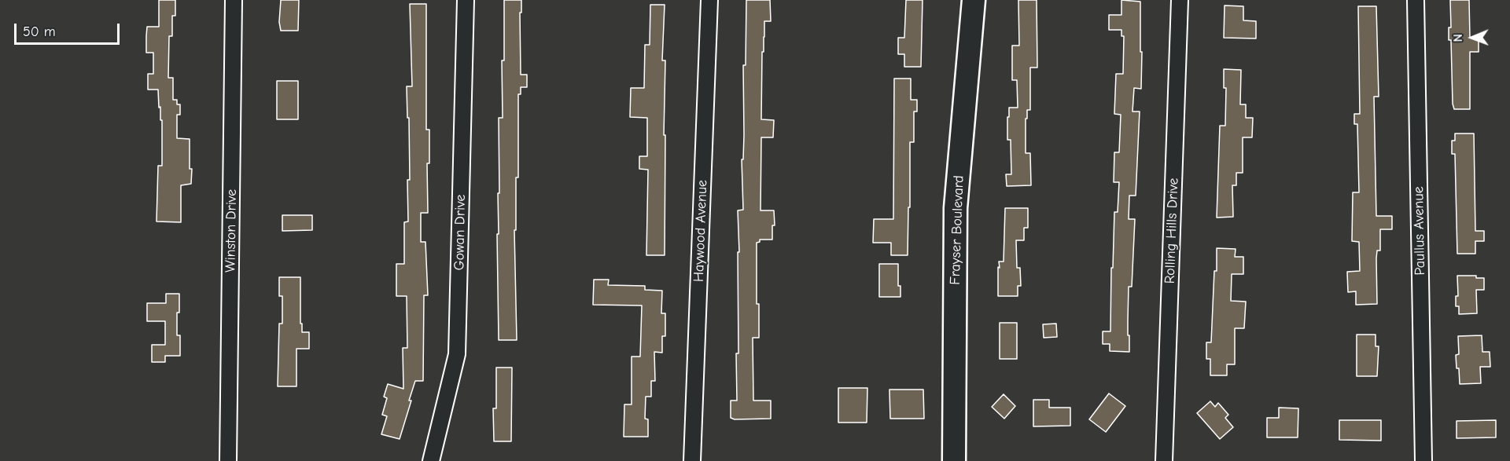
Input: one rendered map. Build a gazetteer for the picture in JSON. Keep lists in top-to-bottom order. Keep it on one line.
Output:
{"streets":{"main road":["Frayser Boulevard"],"street":["Winston Drive","Haywood Avenue","Rolling Hills Drive","Paullus Avenue","Gowan Drive"]},"scale_bar":"50 m","north":"left"}
